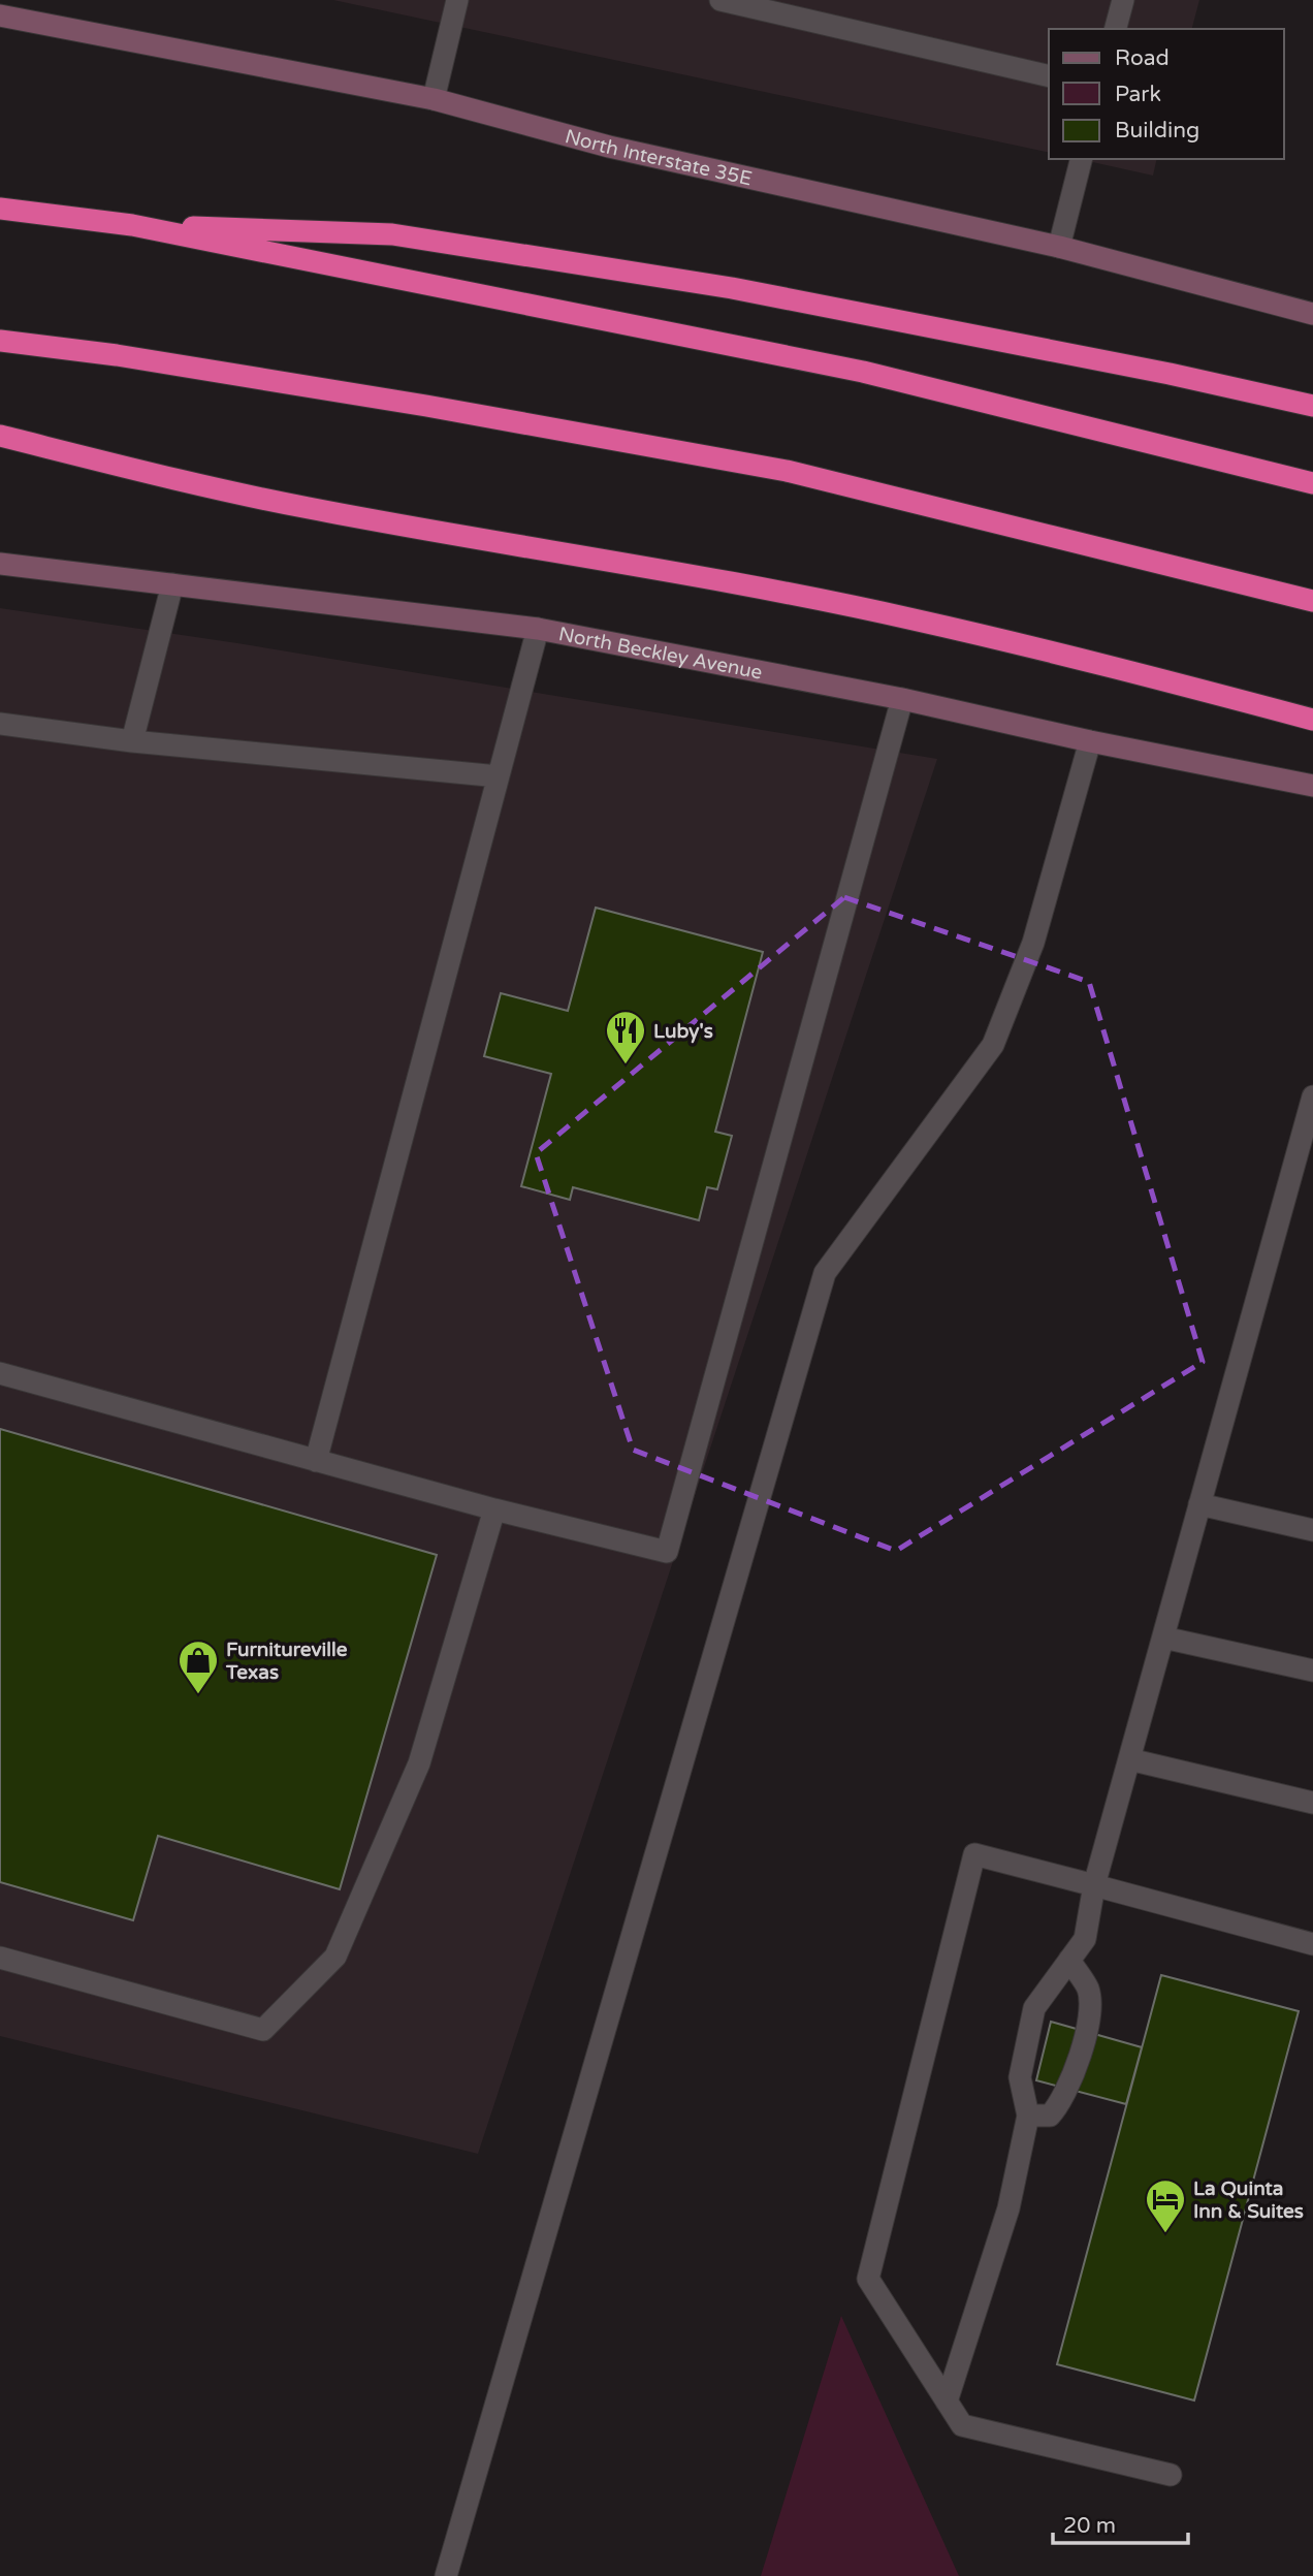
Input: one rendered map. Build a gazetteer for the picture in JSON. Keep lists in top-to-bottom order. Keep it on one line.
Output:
{"streets":{"main road":["North Interstate 35E","North Beckley Avenue"]},"places":{"restaurant":["Luby's"],"shop":["Furnitureville Texas"],"hotel":["La Quinta Inn & Suites"]},"legend":["Road","Park","Building"],"scale_bar":"20 m"}
